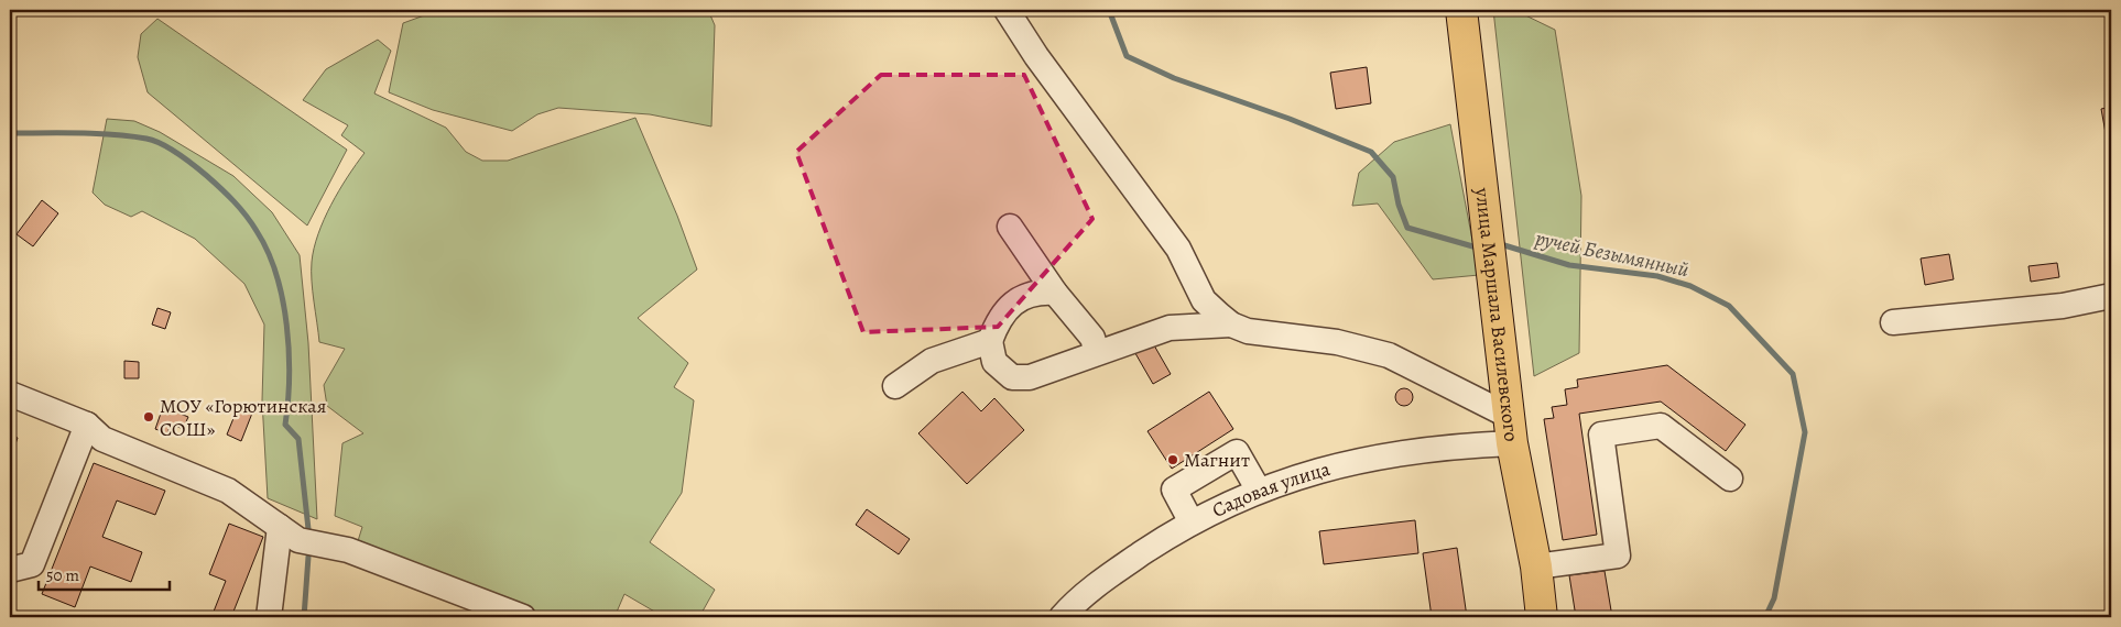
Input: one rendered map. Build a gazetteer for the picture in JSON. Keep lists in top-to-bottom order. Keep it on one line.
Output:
{"streets":{"main road":["улица Маршала Василевского"],"street":["Садовая улица"]},"crossings":[["улица Маршала Василевского","Садовая улица"]],"water":["ручей Безымянный"],"places":["МОУ «Горютинская СОШ»","Магнит"],"scale_bar":"50 m"}
